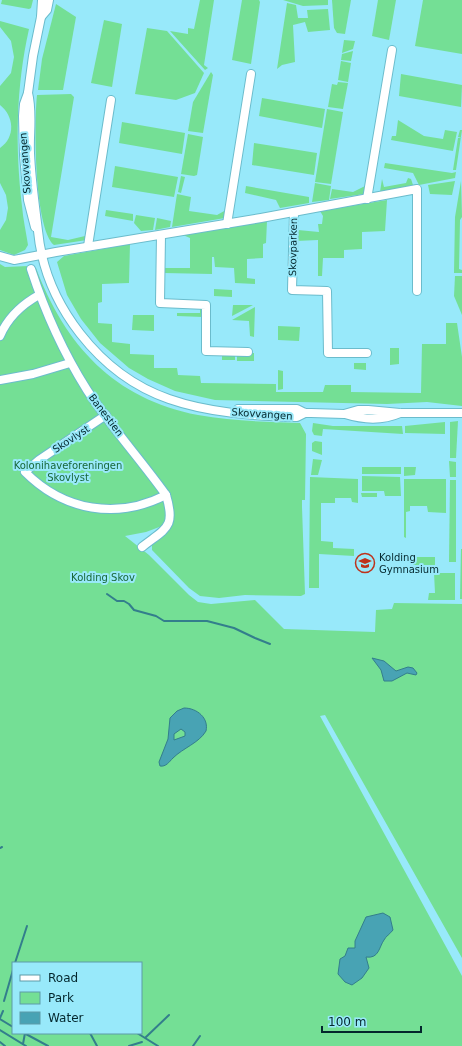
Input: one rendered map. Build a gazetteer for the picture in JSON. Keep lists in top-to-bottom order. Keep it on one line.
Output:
{"streets":{"street":["Skovvangen","Skovparken","Banestien","Skovlyst"]},"crossings":[["Skovvangen","Skovparken"],["Banestien","Skovlyst"]],"parks":["Kolonihaveforeningen Skovlyst","Kolding Skov"],"places":{"school or university":["Kolding Gymnasium"]},"legend":["Road","Park","Water"],"scale_bar":"100 m"}
